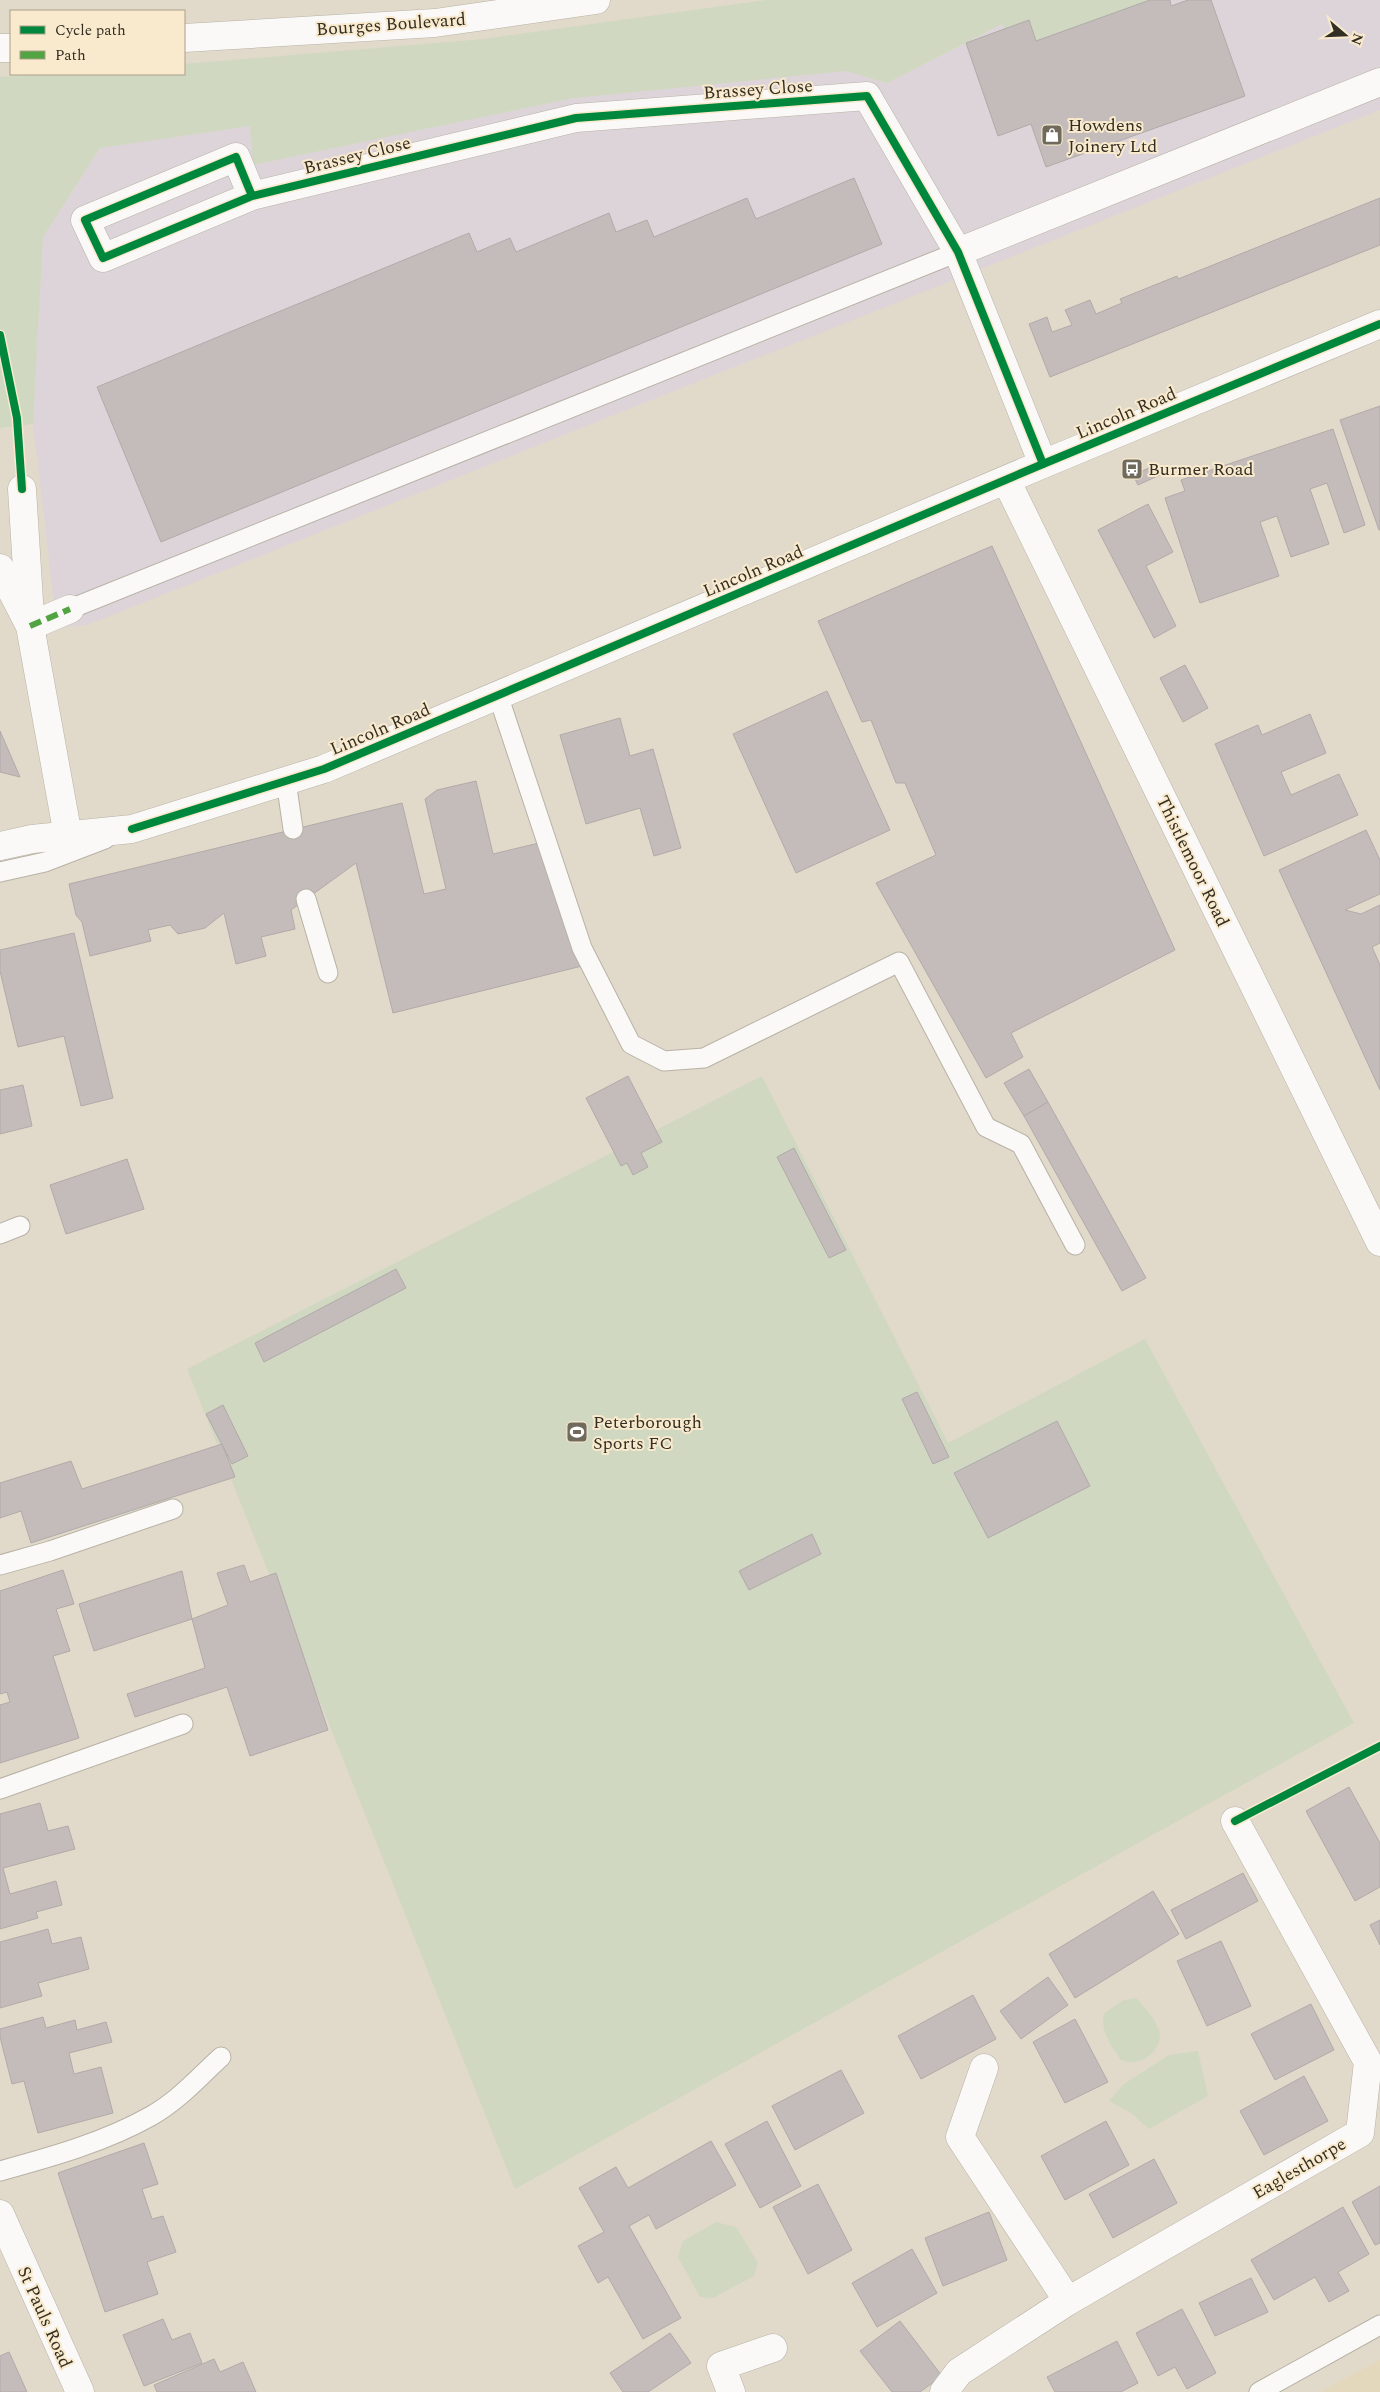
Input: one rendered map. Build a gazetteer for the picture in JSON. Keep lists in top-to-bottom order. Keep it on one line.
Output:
{"streets":{"street":["Bourges Boulevard","Brassey Close","Lincoln Road","Thistlemoor Road","Eaglesthorpe","St Pauls Road"]},"crossings":[["Brassey Close","Lincoln Road"],["Lincoln Road","Thistlemoor Road"]],"places":{"shop":["Howdens Joinery Ltd"],"bus stop":["Burmer Road"],"sports":["Peterborough Sports FC"]},"legend":["Cycle path","Path"],"north":"right"}
